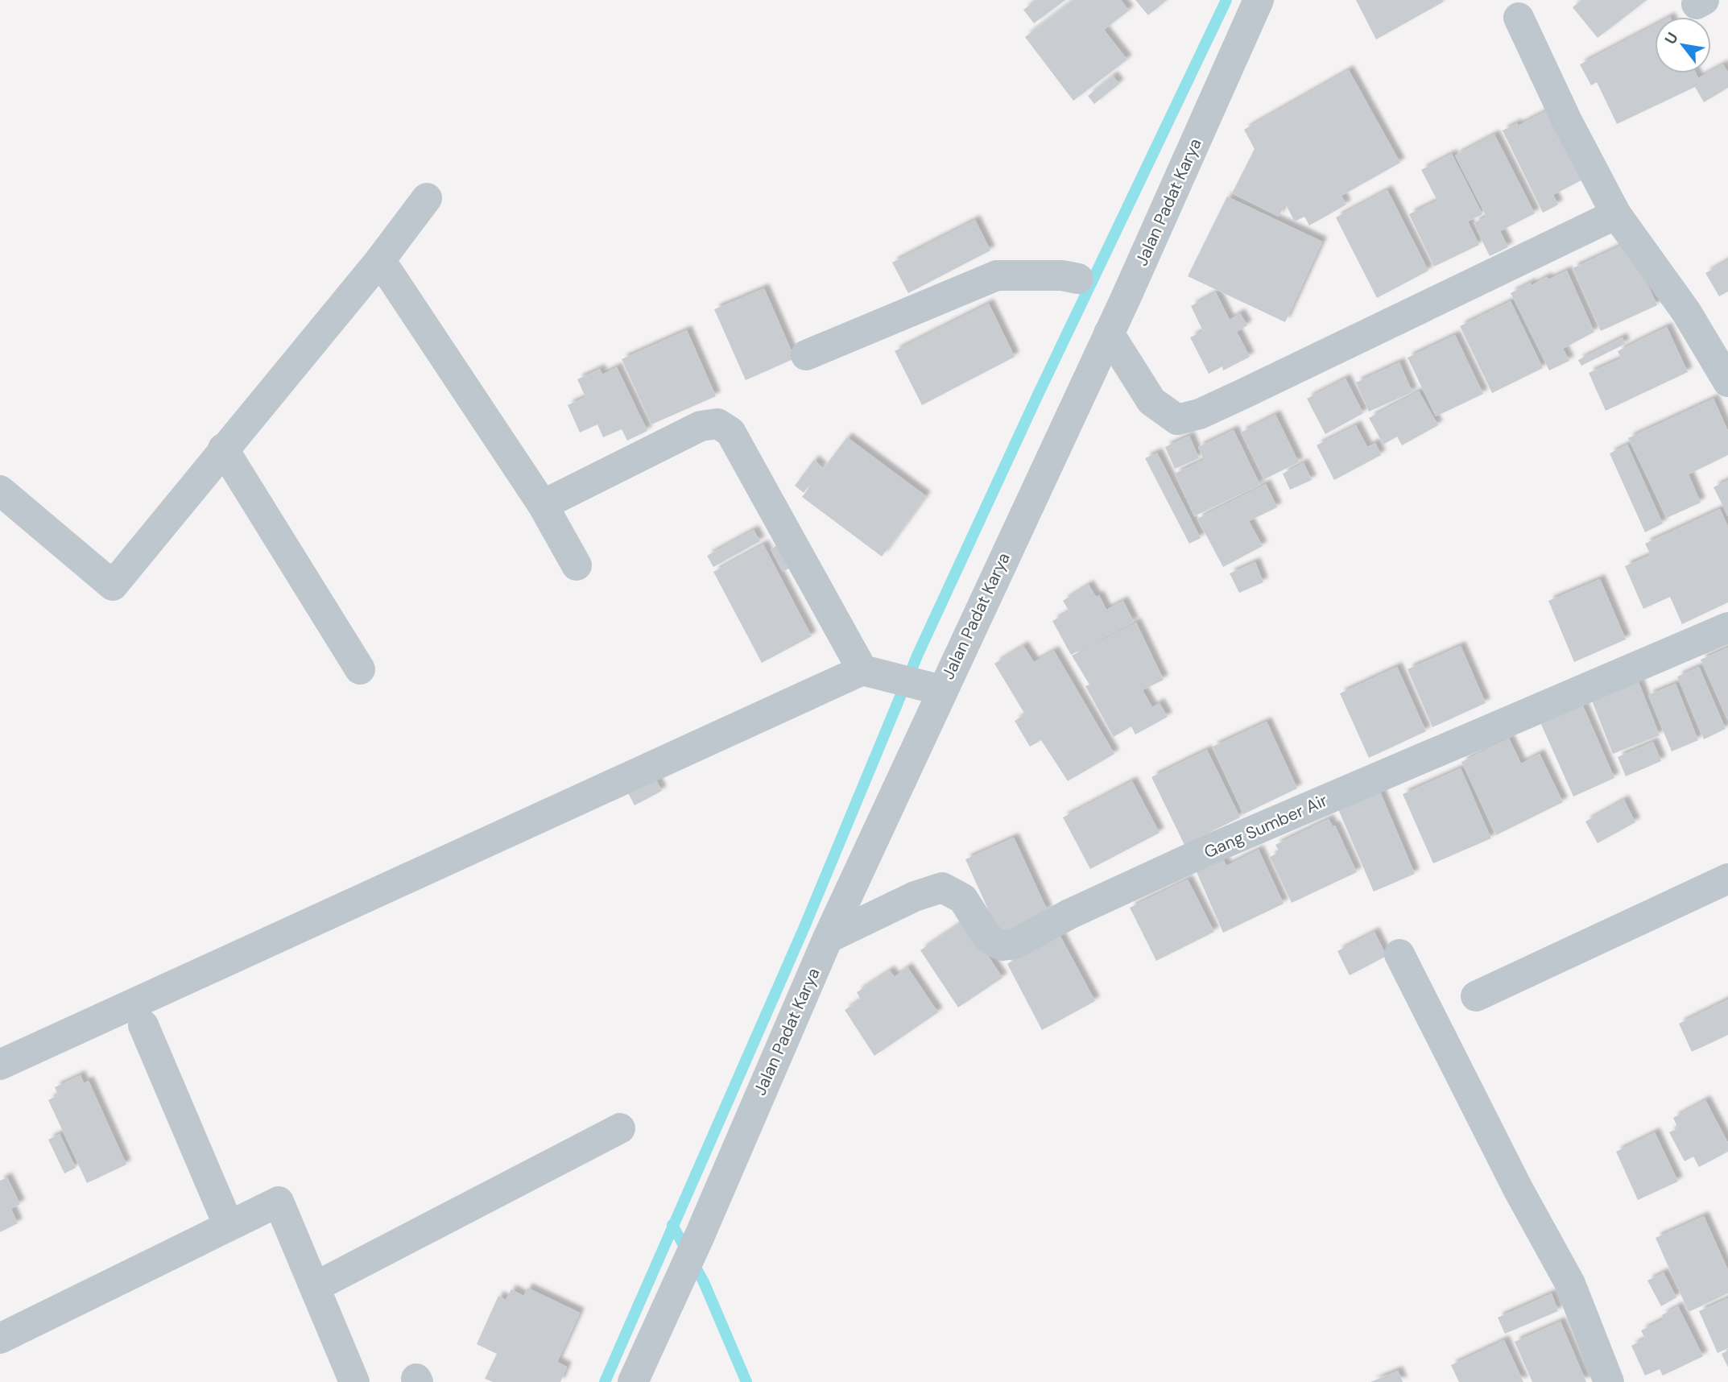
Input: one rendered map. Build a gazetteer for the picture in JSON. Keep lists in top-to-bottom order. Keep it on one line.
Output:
{"streets":{"street":["Jalan Padat Karya","Gang Sumber Air"]},"crossings":[["Jalan Padat Karya","Gang Sumber Air"]],"north":"top left"}
